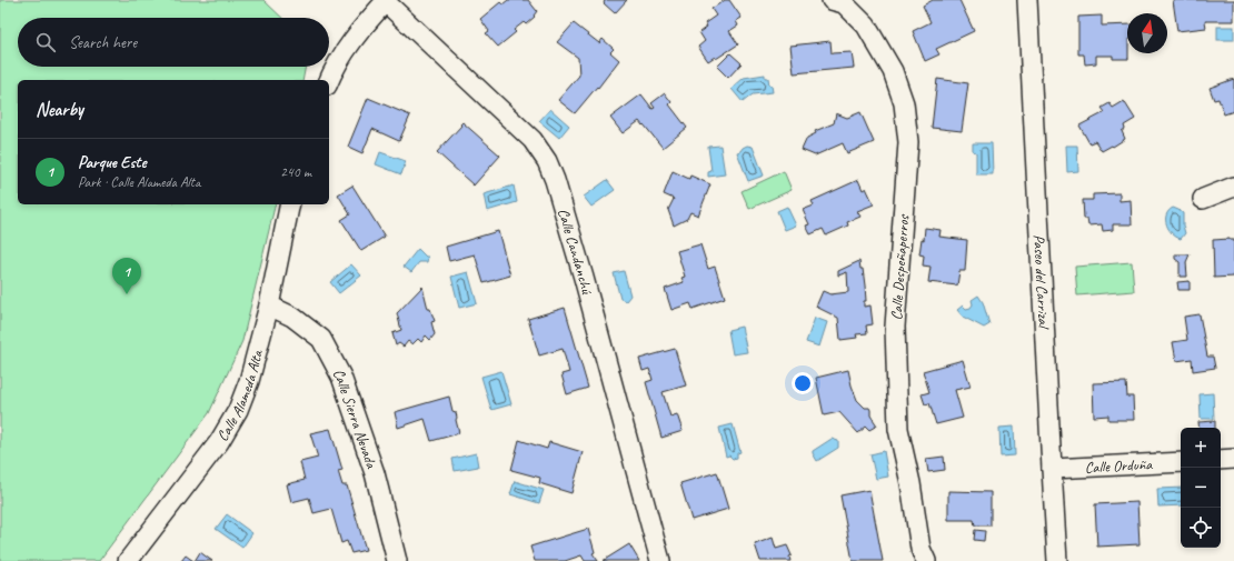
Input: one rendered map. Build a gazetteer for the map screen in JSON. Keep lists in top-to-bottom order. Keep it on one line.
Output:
{"streets":{"street":["Calle Candanchú","Calle Despeñaperros","Paseo del Carrizal","Calle Alameda Alta","Calle Sierra Nevada","Calle Orduña"]},"crossings":[["Paseo del Carrizal","Calle Orduña"],["Calle Alameda Alta","Calle Sierra Nevada"]],"north":"top","page":{"search":"Search here","heading":"Nearby","list":[{"mark":"1","name":"Parque Este","note":"Park · Calle Alameda Alta","value":"240 m"}],"pins":"1","map_buttons":["+","−"]}}
